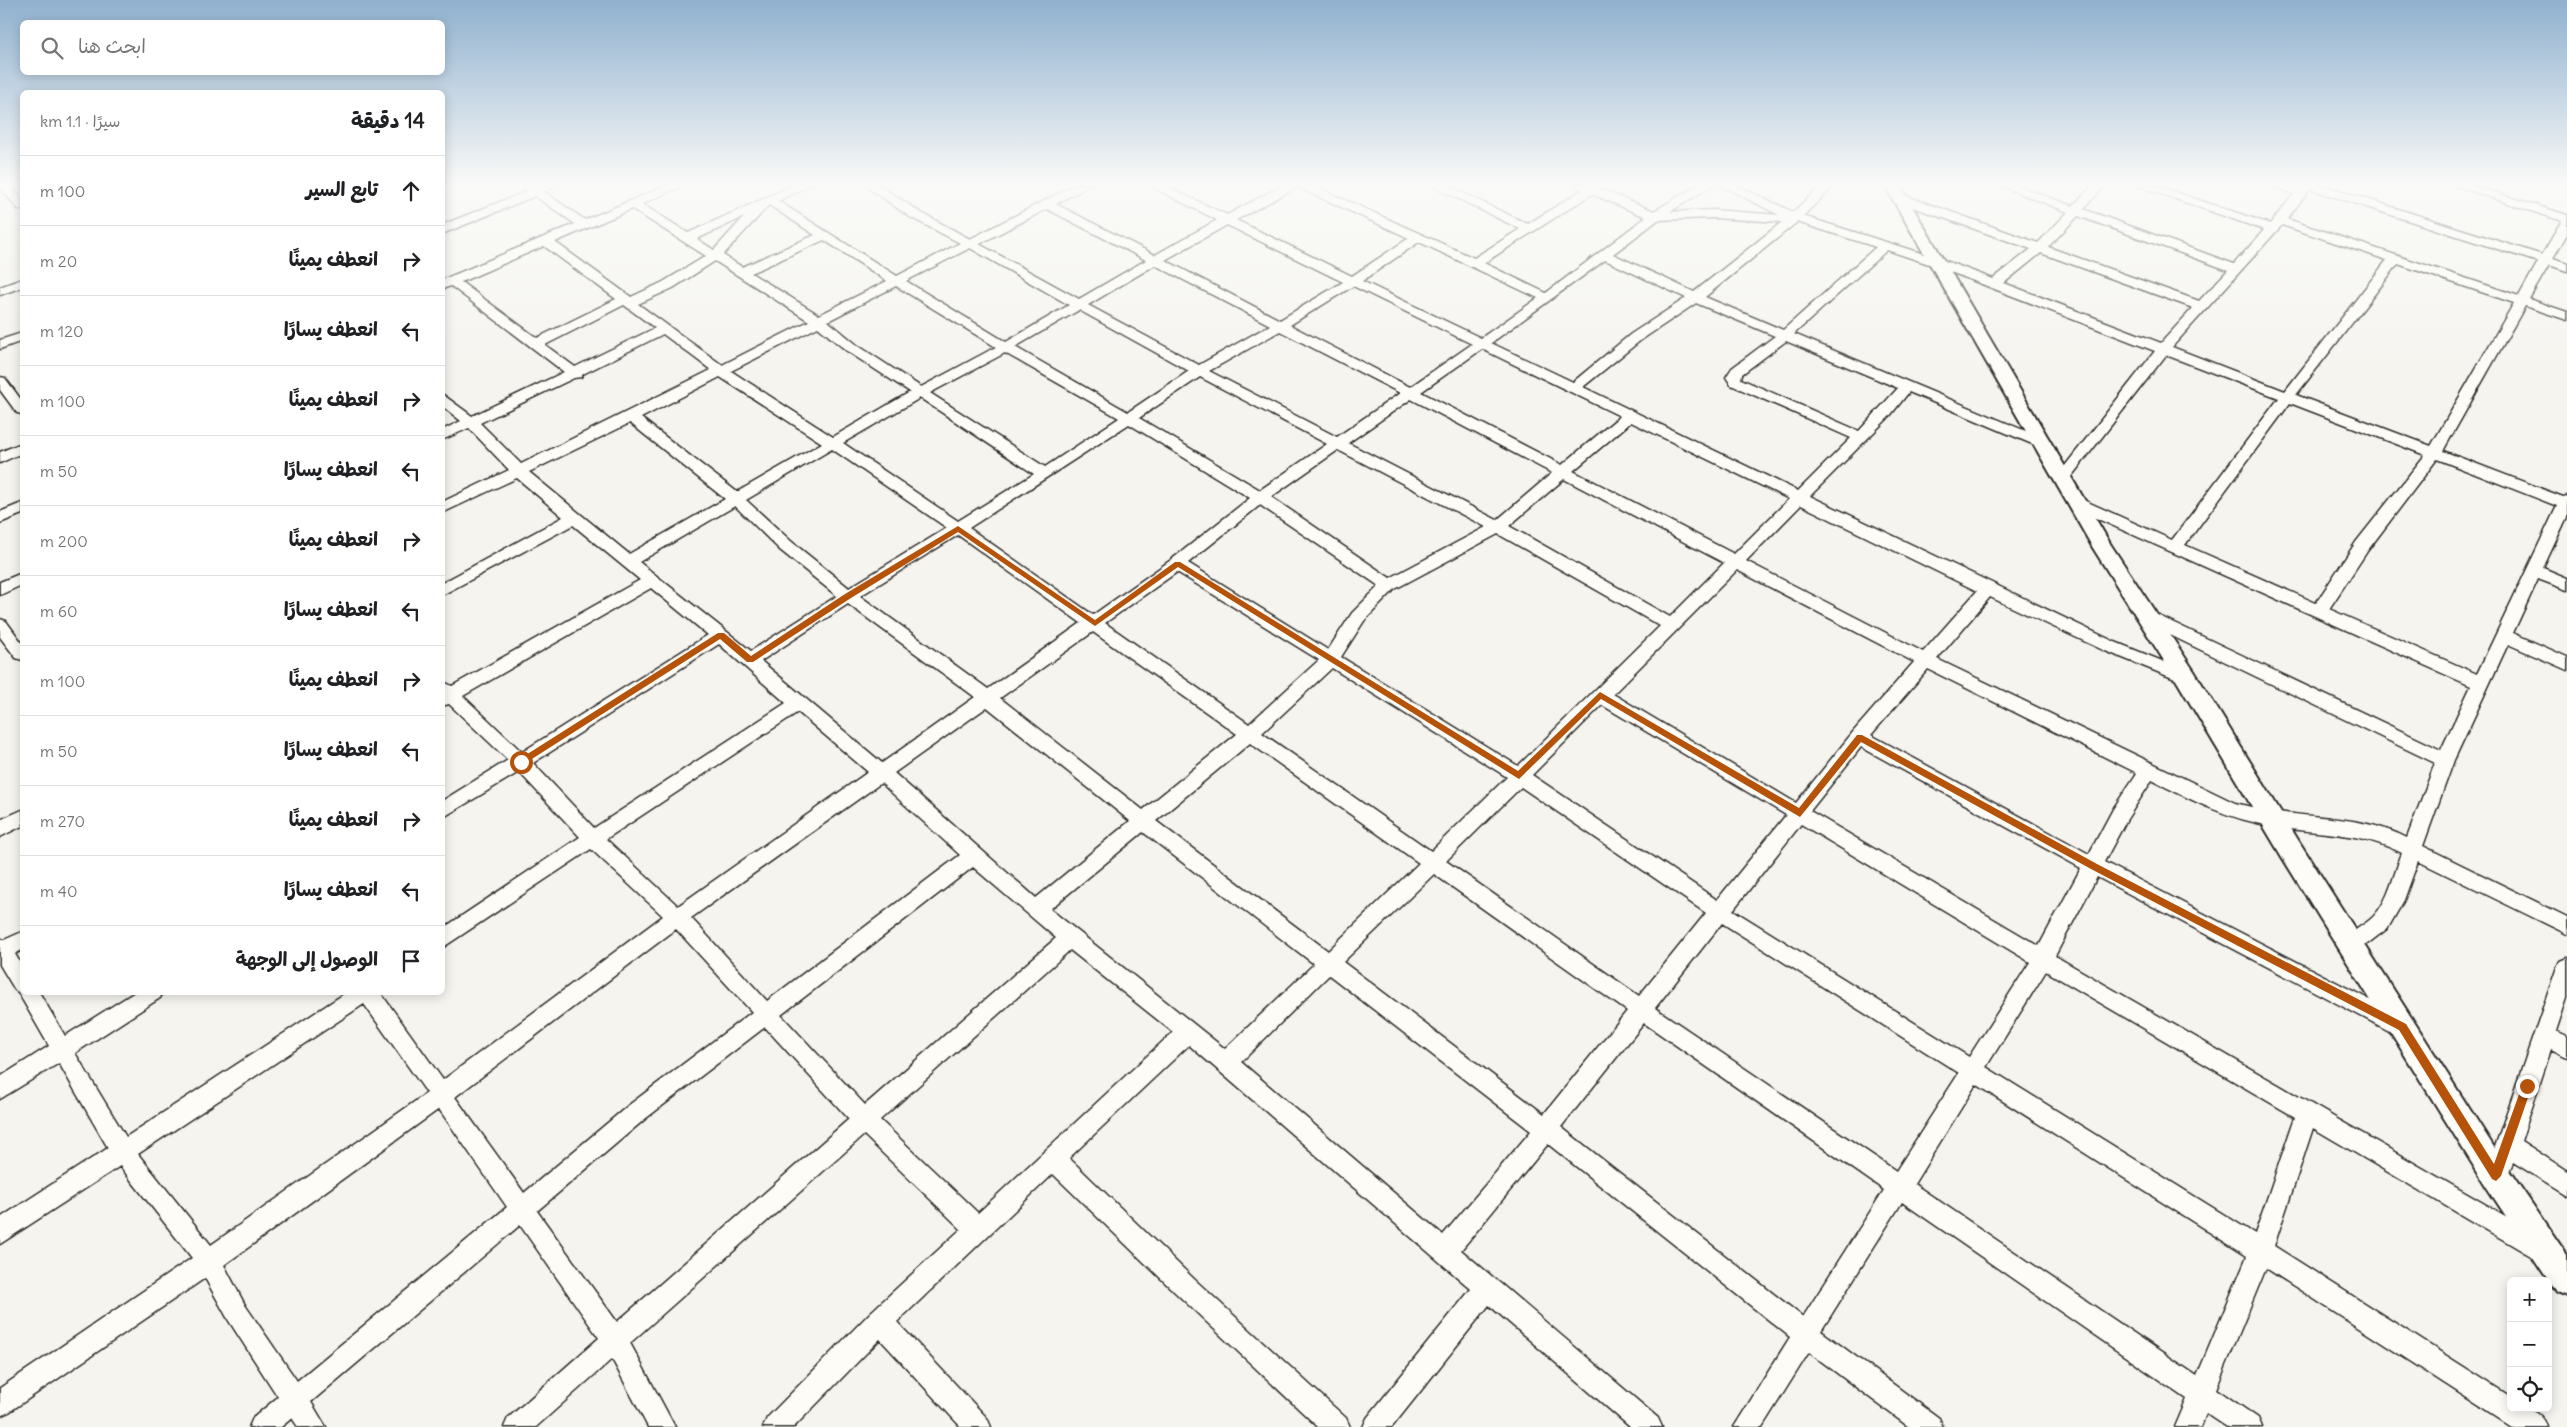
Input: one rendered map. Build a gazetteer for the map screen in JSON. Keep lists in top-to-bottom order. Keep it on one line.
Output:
{"page":{"search":"ابحث هنا","heading":["14 دقيقة","سيرًا · 1.1 km"],"list":[["تابع السير","100 m"],["انعطف يمينًا","20 m"],["انعطف يسارًا","120 m"],["انعطف يمينًا","100 m"],["انعطف يسارًا","50 m"],["انعطف يمينًا","200 m"],["انعطف يسارًا","60 m"],["انعطف يمينًا","100 m"],["انعطف يسارًا","50 m"],["انعطف يمينًا","270 m"],["انعطف يسارًا","40 m"],"الوصول إلى الوجهة"],"map_buttons":["+","−"]}}
